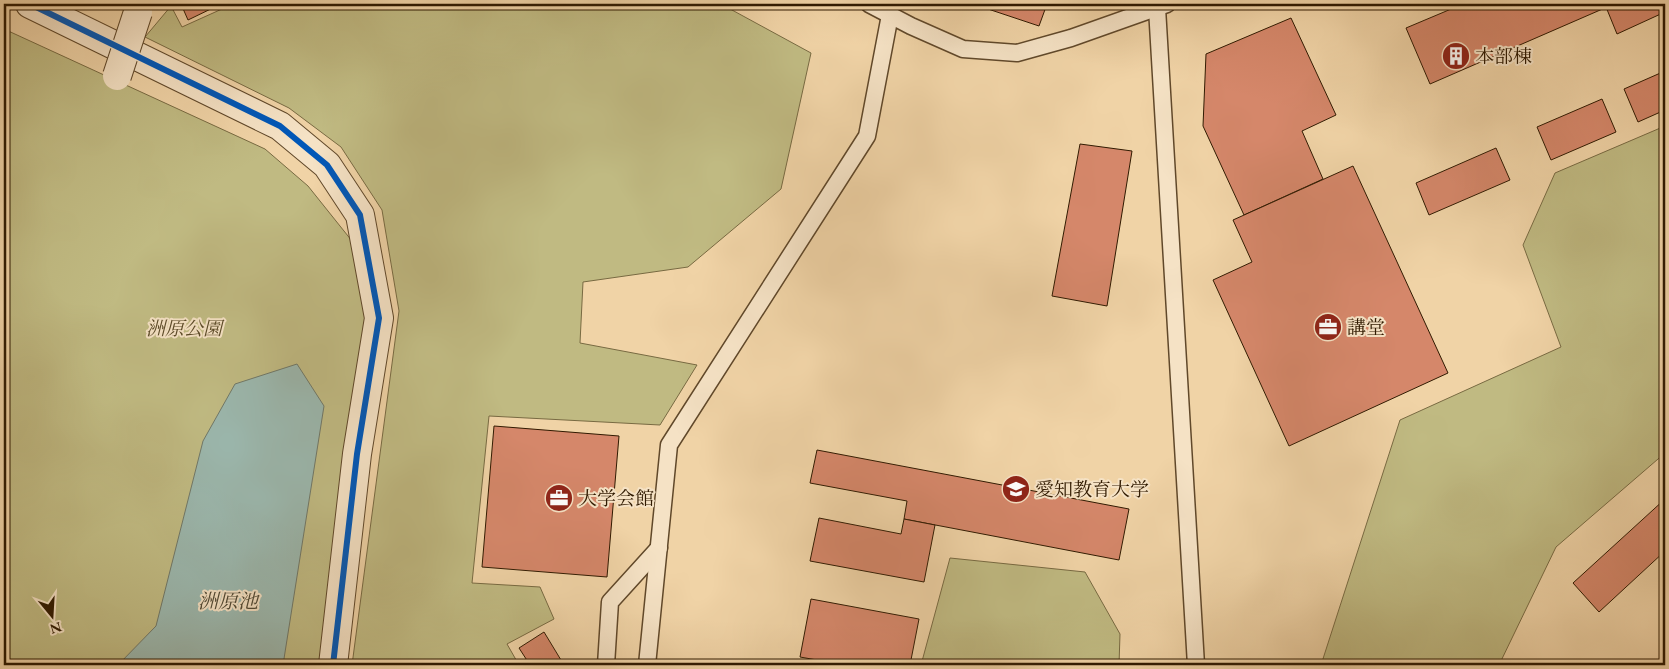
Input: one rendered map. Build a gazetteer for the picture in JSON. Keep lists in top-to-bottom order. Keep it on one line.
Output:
{"water":["洲原池"],"parks":["洲原公園"],"places":{"building":["本部棟"],"office":["講堂","大学会館"],"school or university":["愛知教育大学"]},"north":"bottom"}
